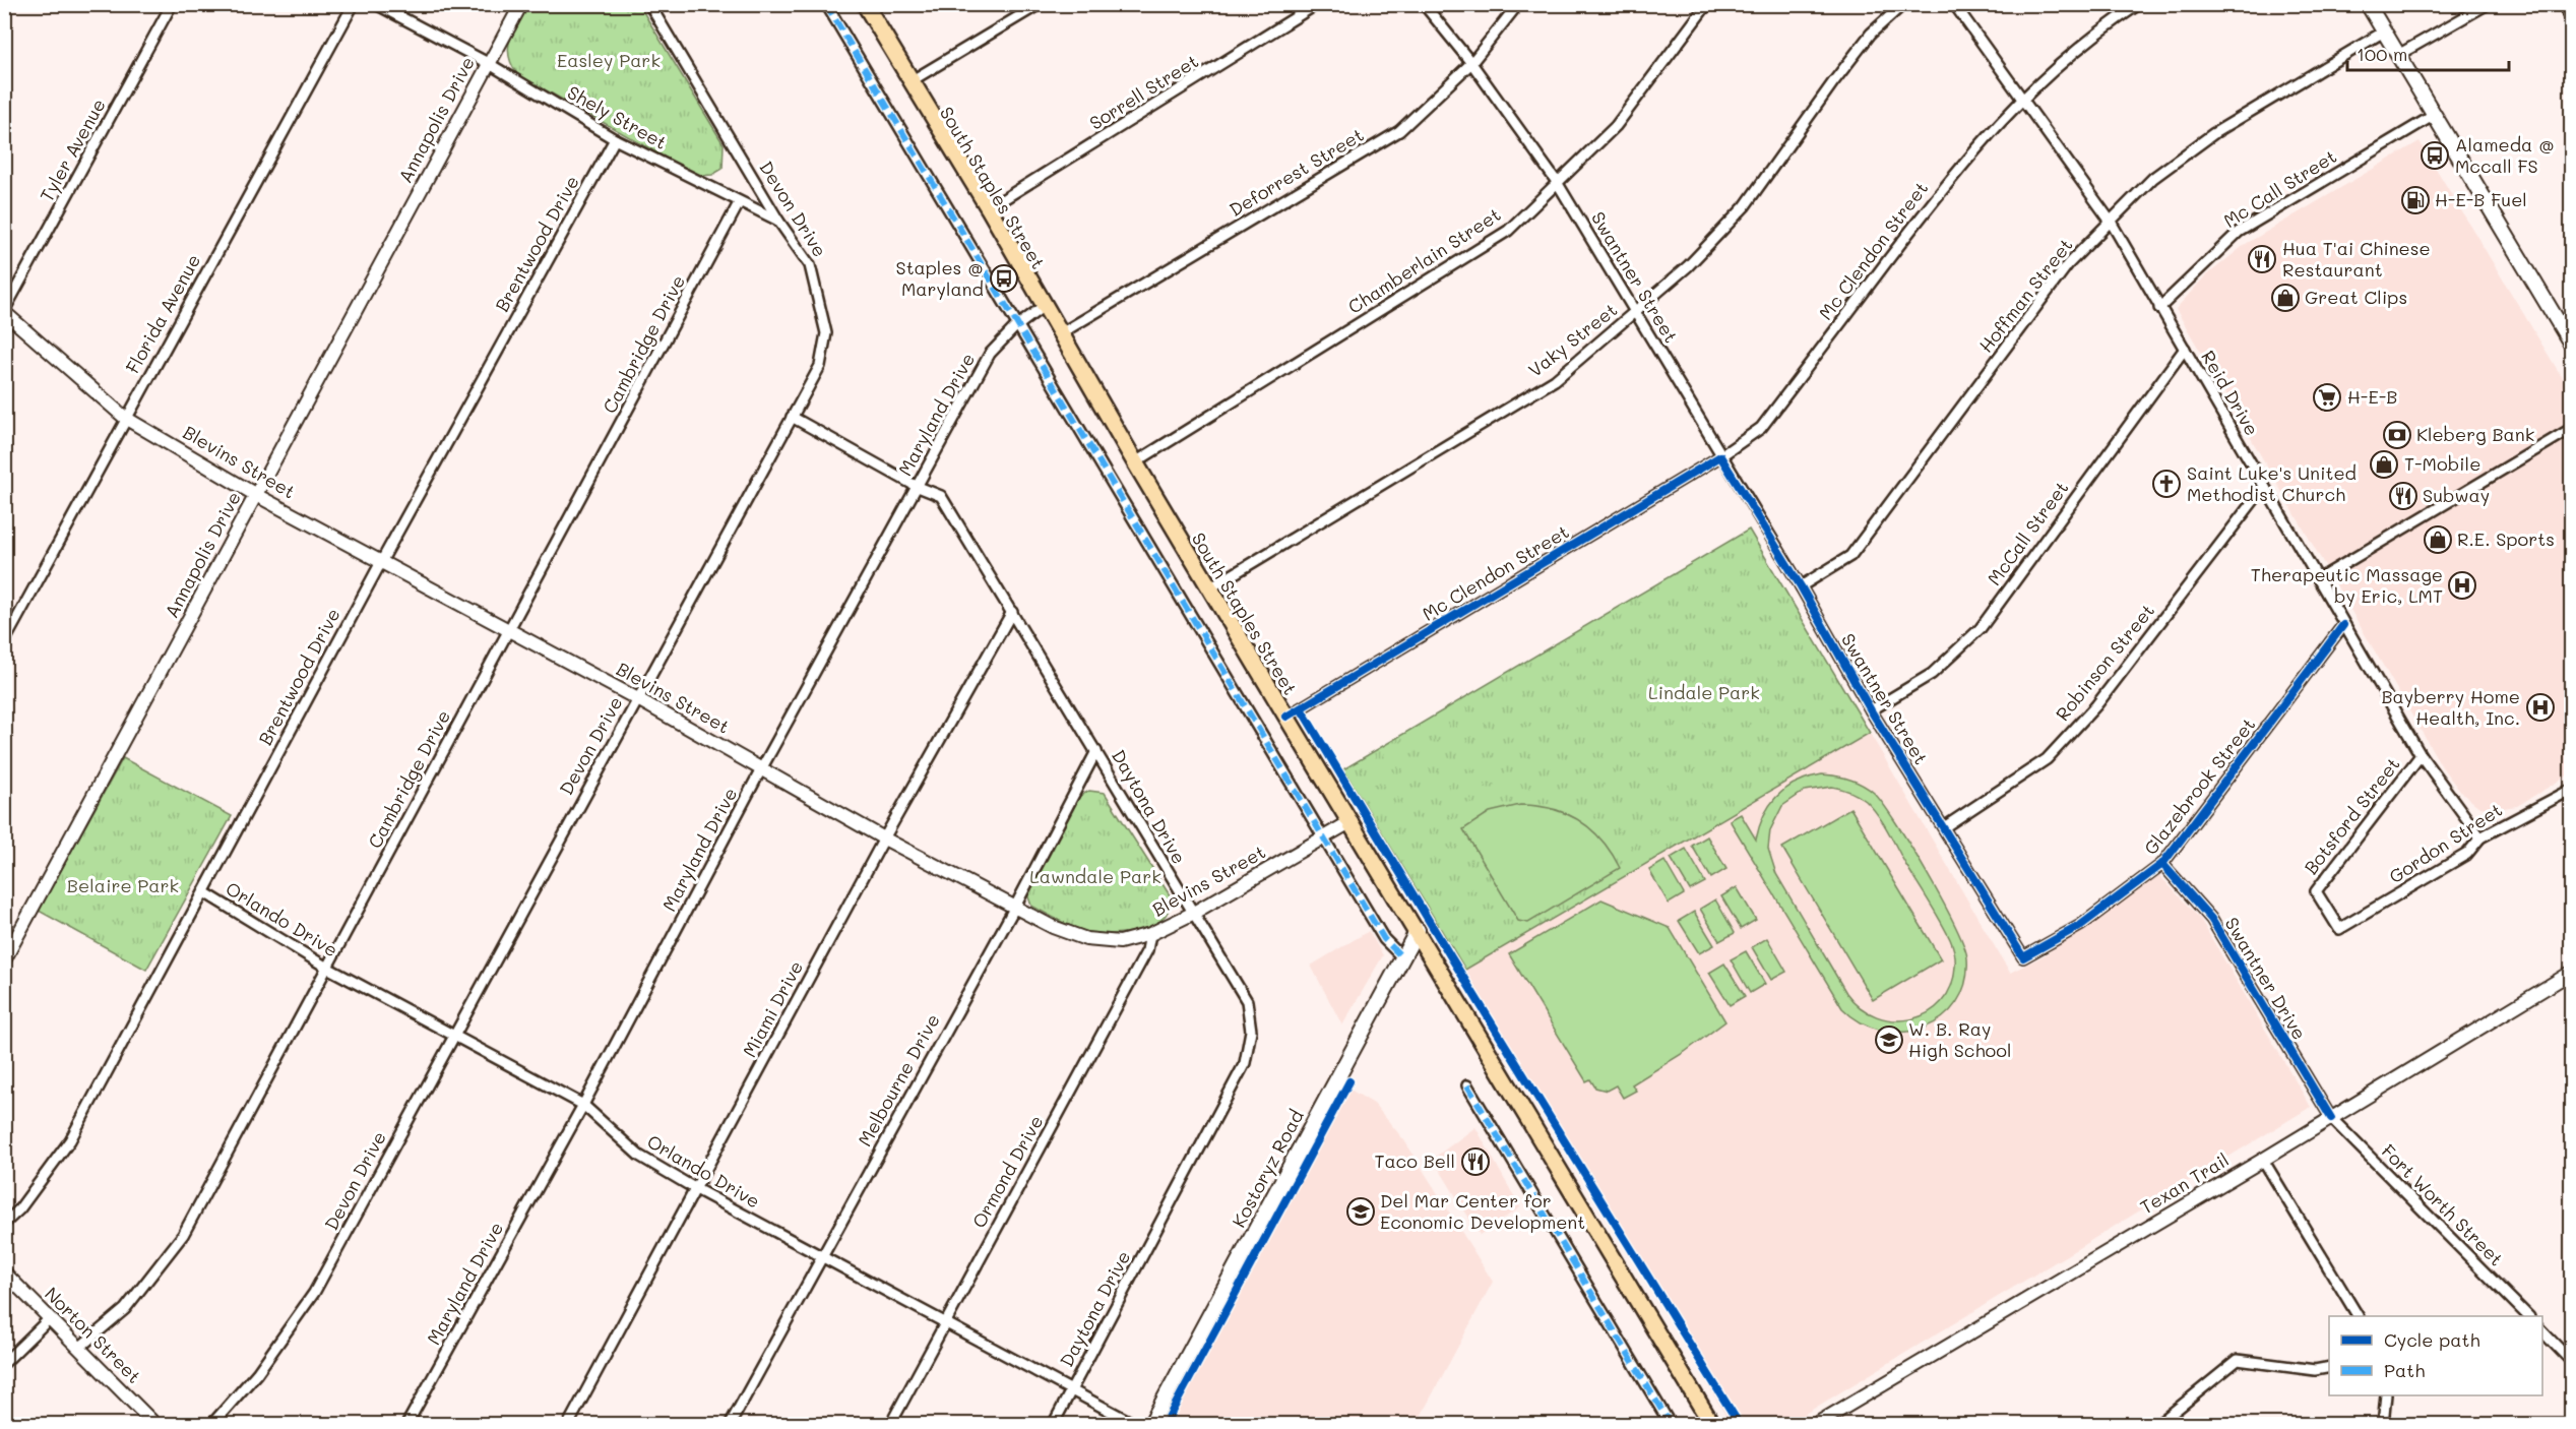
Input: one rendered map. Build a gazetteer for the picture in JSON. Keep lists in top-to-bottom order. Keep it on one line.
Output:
{"streets":{"main road":["South Staples Street","Kostoryz Road"],"street":["Sorrell Street","Shely Street","Annapolis Drive","Tyler Avenue","Deforrest Street","Mc Call Street","Devon Drive","Brentwood Drive","Mc Clendon Street","Chamberlain Street","Swantner Street","Hoffman Street","Florida Avenue","Vaky Street","Cambridge Drive","Reid Drive","Maryland Drive","Blevins Street","McCall Street","Robinson Street","Glazebrook Street","Daytona Drive","Botsford Street","Gordon Street","Orlando Drive","Swantner Drive","Miami Drive","Melbourne Drive","Ormond Drive","Texan Trail","Fort Worth Street","Norton Street"]},"crossings":[["Sorrell Street","South Staples Street"],["Shely Street","Annapolis Drive"],["Shely Street","Devon Drive"],["Shely Street","Brentwood Drive"],["Shely Street","Cambridge Drive"],["Annapolis Drive","Blevins Street"],["Tyler Avenue","Blevins Street"],["Deforrest Street","South Staples Street"],["Deforrest Street","Swantner Street"],["South Staples Street","Mc Clendon Street"],["South Staples Street","Chamberlain Street"],["South Staples Street","Vaky Street"],["South Staples Street","Maryland Drive"],["South Staples Street","Blevins Street"],["South Staples Street","Kostoryz Road"],["Mc Call Street","Reid Drive"],["Devon Drive","Blevins Street"],["Devon Drive","Daytona Drive"],["Devon Drive","Orlando Drive"],["Brentwood Drive","Blevins Street"],["Brentwood Drive","Orlando Drive"],["Mc Clendon Street","Swantner Street"],["Mc Clendon Street","Reid Drive"],["Chamberlain Street","Swantner Street"],["Swantner Street","Hoffman Street"],["Swantner Street","Vaky Street"],["Swantner Street","McCall Street"],["Swantner Street","Robinson Street"],["Swantner Street","Glazebrook Street"],["Hoffman Street","Reid Drive"],["Florida Avenue","Blevins Street"],["Cambridge Drive","Blevins Street"],["Cambridge Drive","Orlando Drive"],["Cambridge Drive","Norton Street"],["Reid Drive","McCall Street"],["Reid Drive","Robinson Street"],["Reid Drive","Glazebrook Street"],["Reid Drive","Botsford Street"],["Reid Drive","Gordon Street"],["Maryland Drive","Blevins Street"],["Maryland Drive","Daytona Drive"],["Maryland Drive","Orlando Drive"],["Blevins Street","Daytona Drive"],["Blevins Street","Miami Drive"],["Blevins Street","Melbourne Drive"],["Blevins Street","Ormond Drive"],["Glazebrook Street","Swantner Drive"],["Daytona Drive","Orlando Drive"],["Daytona Drive","Miami Drive"],["Daytona Drive","Melbourne Drive"],["Botsford Street","Gordon Street"],["Orlando Drive","Miami Drive"],["Orlando Drive","Melbourne Drive"],["Orlando Drive","Ormond Drive"],["Swantner Drive","Texan Trail"],["Swantner Drive","Fort Worth Street"],["Texan Trail","Fort Worth Street"]],"parks":["Easley Park","Lindale Park","Lawndale Park","Belaire Park"],"places":{"bus stop":["Alameda @ Mccall FS","Staples @ Maryland"],"fuel station":["H-E-B Fuel"],"restaurant":["Hua T'ai Chinese Restaurant","Subway","Taco Bell"],"shop":["Great Clips","T-Mobile","R.E. Sports"],"supermarket":["H-E-B"],"bank":["Kleberg Bank"],"church":["Saint Luke's United Methodist Church"],"hospital":["Therapeutic Massage by Eric, LMT","Bayberry Home Health, Inc."],"school or university":["W. B. Ray High School","Del Mar Center for Economic Development"]},"legend":["Cycle path","Path"],"scale_bar":"100 m"}
